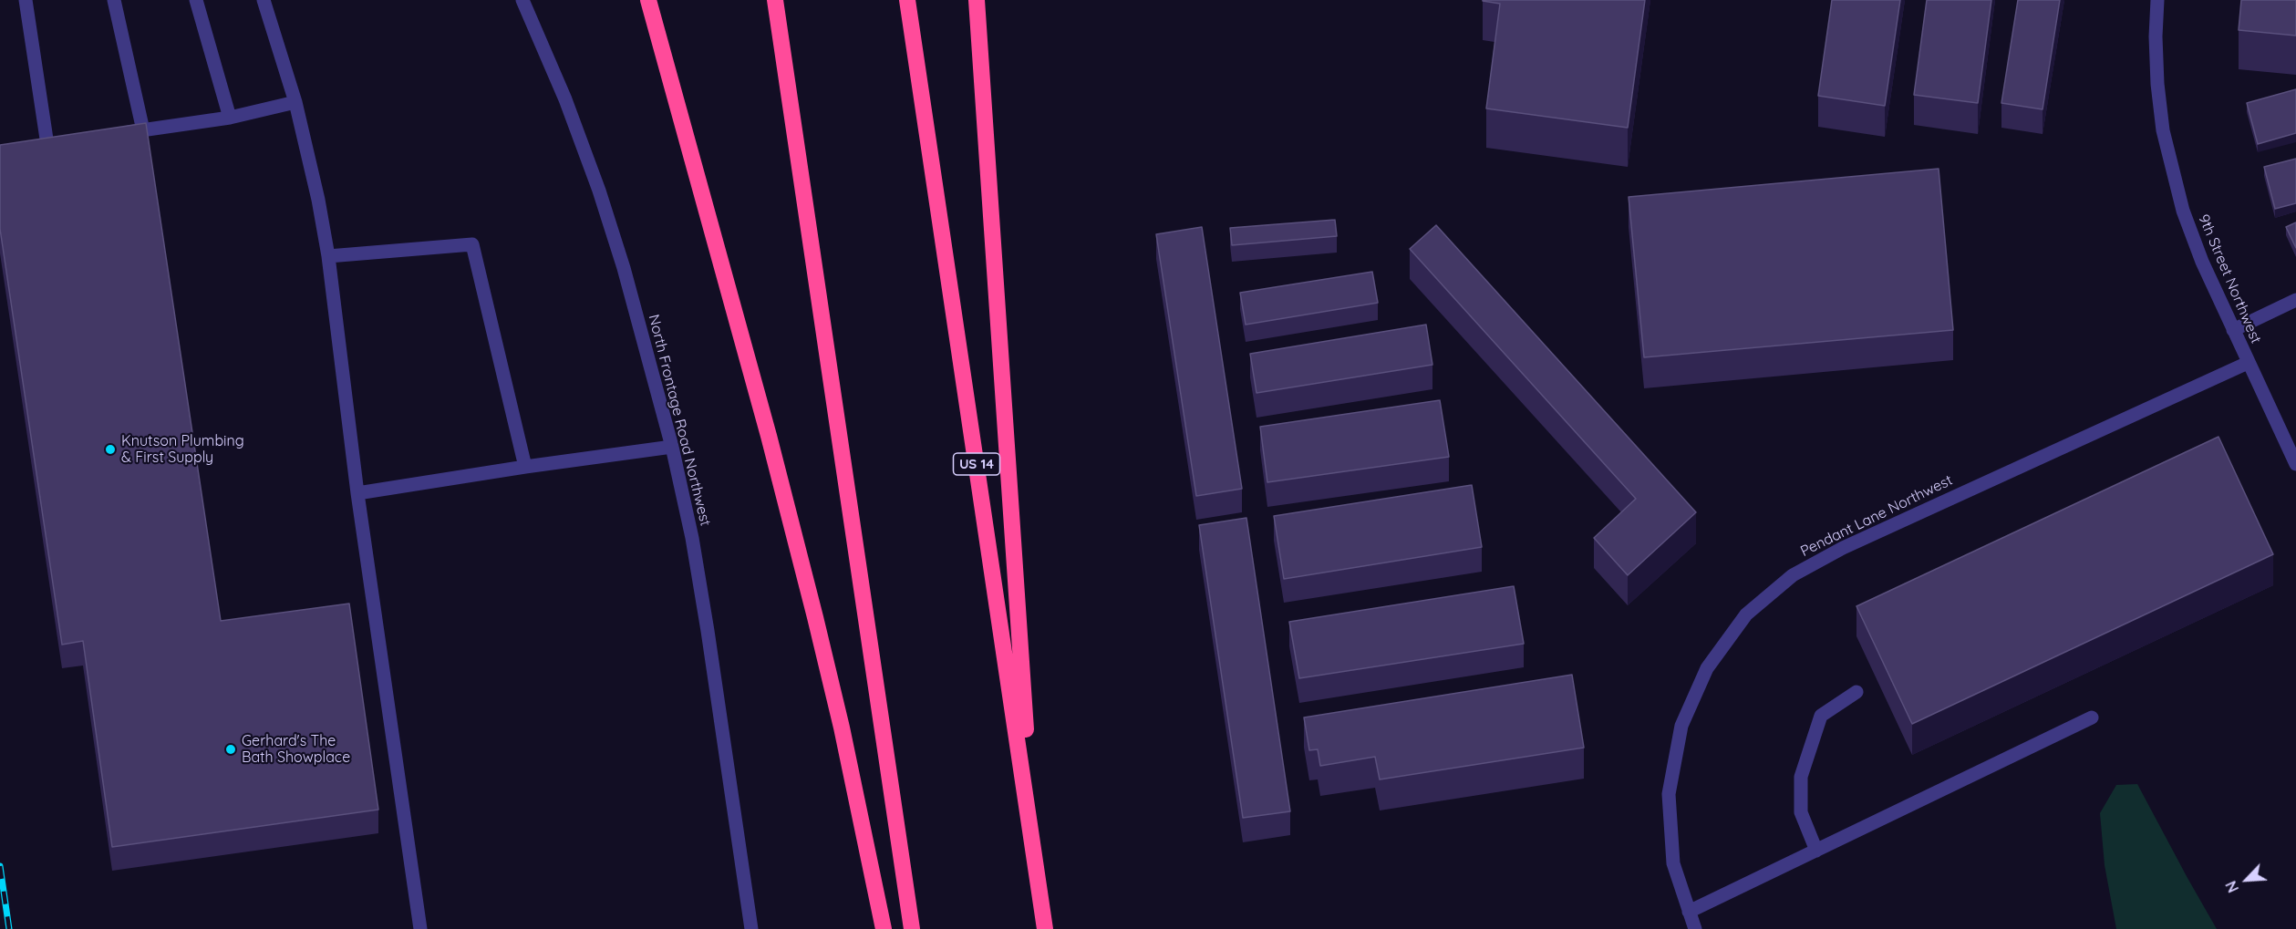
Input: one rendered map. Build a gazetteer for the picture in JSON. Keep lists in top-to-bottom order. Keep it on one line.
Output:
{"streets":{"highway":["US 14"],"street":["9th Street Northwest","North Frontage Road Northwest","Pendant Lane Northwest"]},"crossings":[["9th Street Northwest","Pendant Lane Northwest"]],"places":["Knutson Plumbing & First Supply","Gerhard's The Bath Showplace"],"north":"bottom left"}
